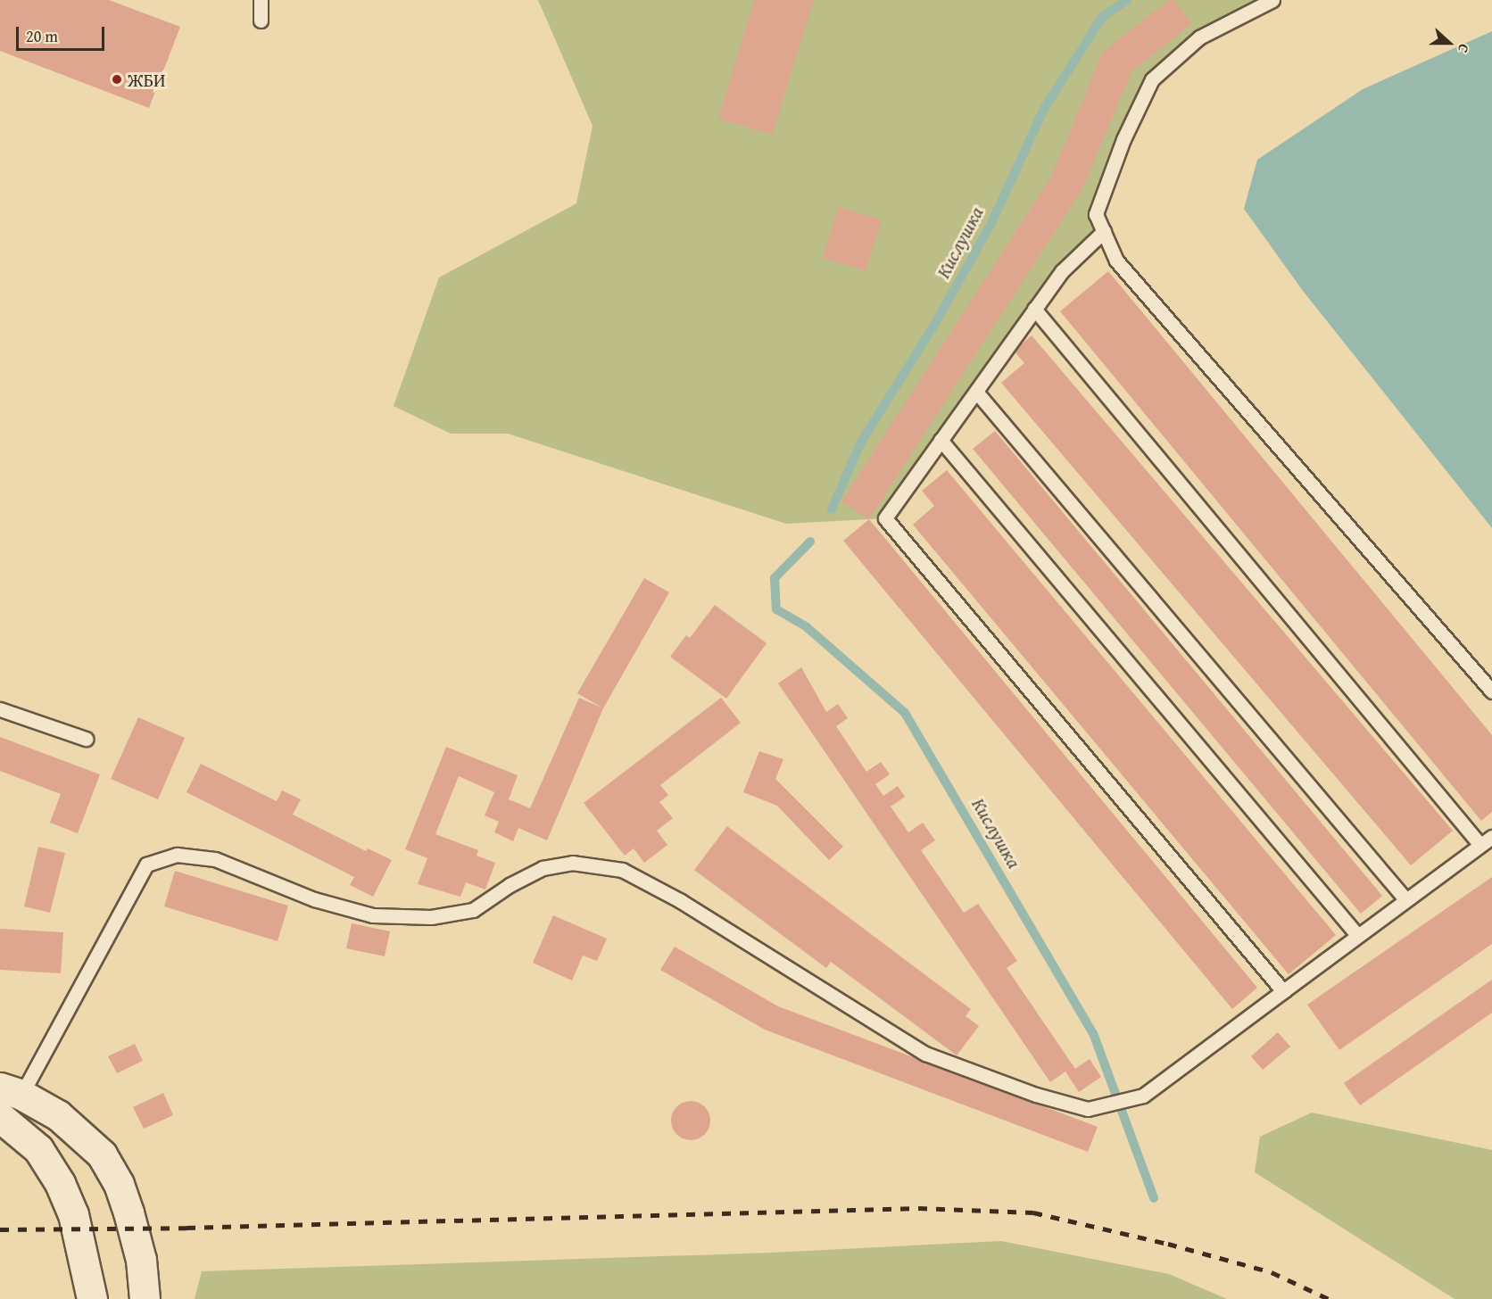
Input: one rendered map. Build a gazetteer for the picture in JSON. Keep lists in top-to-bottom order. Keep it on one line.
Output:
{"water":["Кислушка"],"places":["ЖБИ"],"scale_bar":"20 m","north":"right"}
